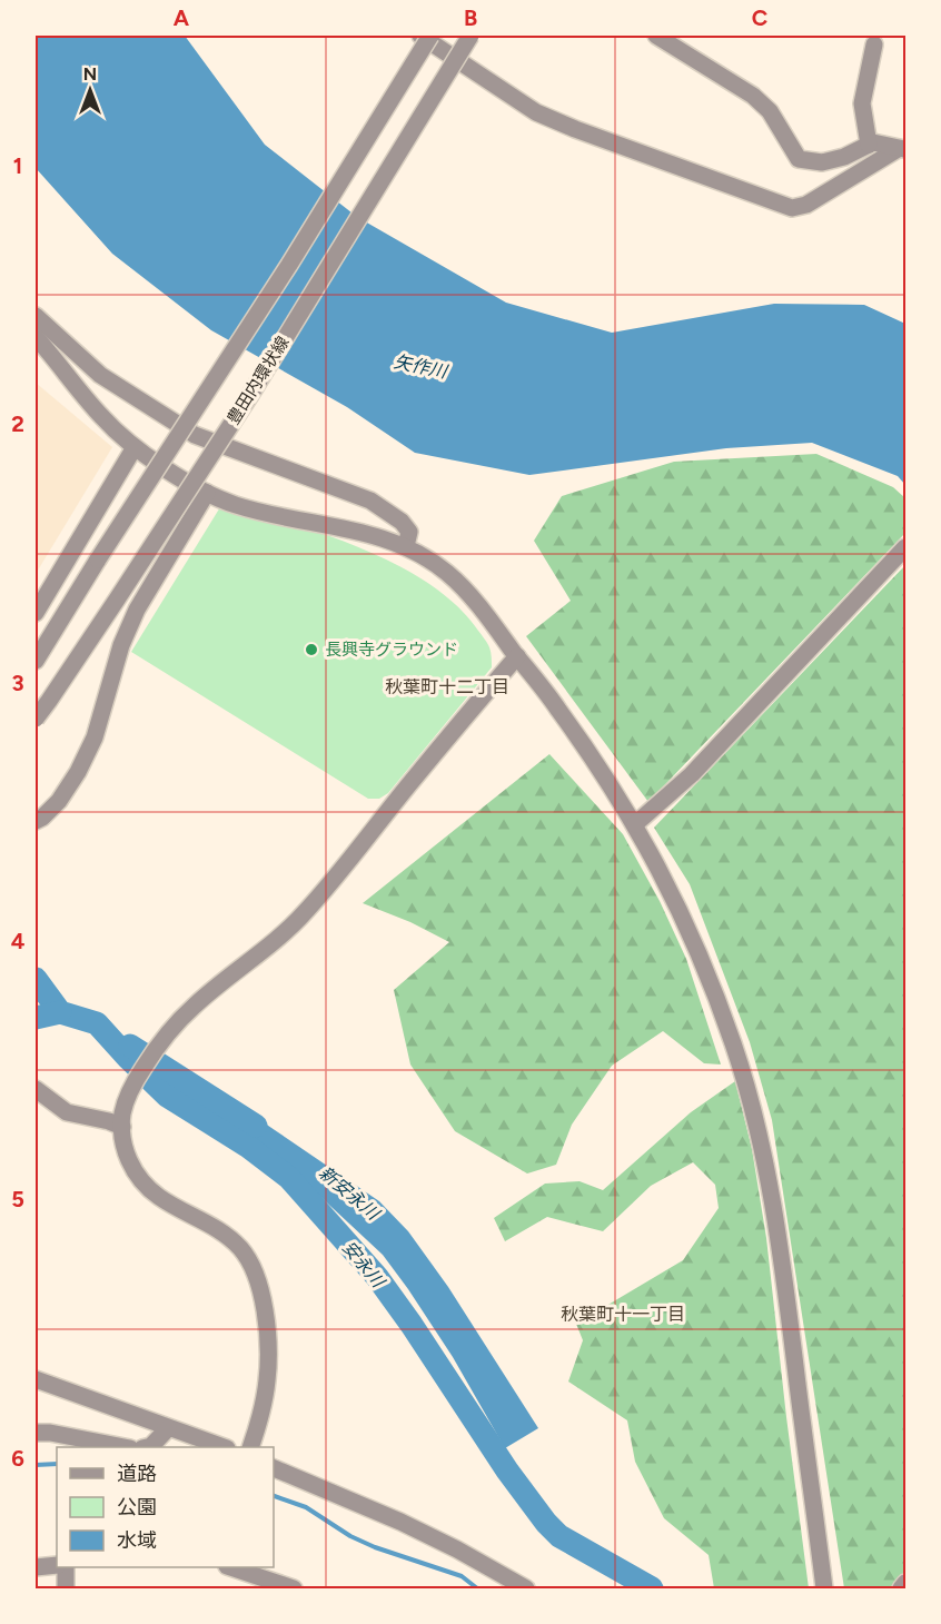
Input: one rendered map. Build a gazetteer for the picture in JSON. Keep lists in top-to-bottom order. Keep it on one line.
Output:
{"streets":{"street":["豊田内環状線"]},"districts":["秋葉町十二丁目","秋葉町十一丁目"],"water":["矢作川","新安永川","安永川"],"places":["長興寺グラウンド"],"legend":["道路","公園","水域"],"north":"top","grid":{"columns":["A","B","C"],"rows":["1","2","3","4","5","6"]}}
